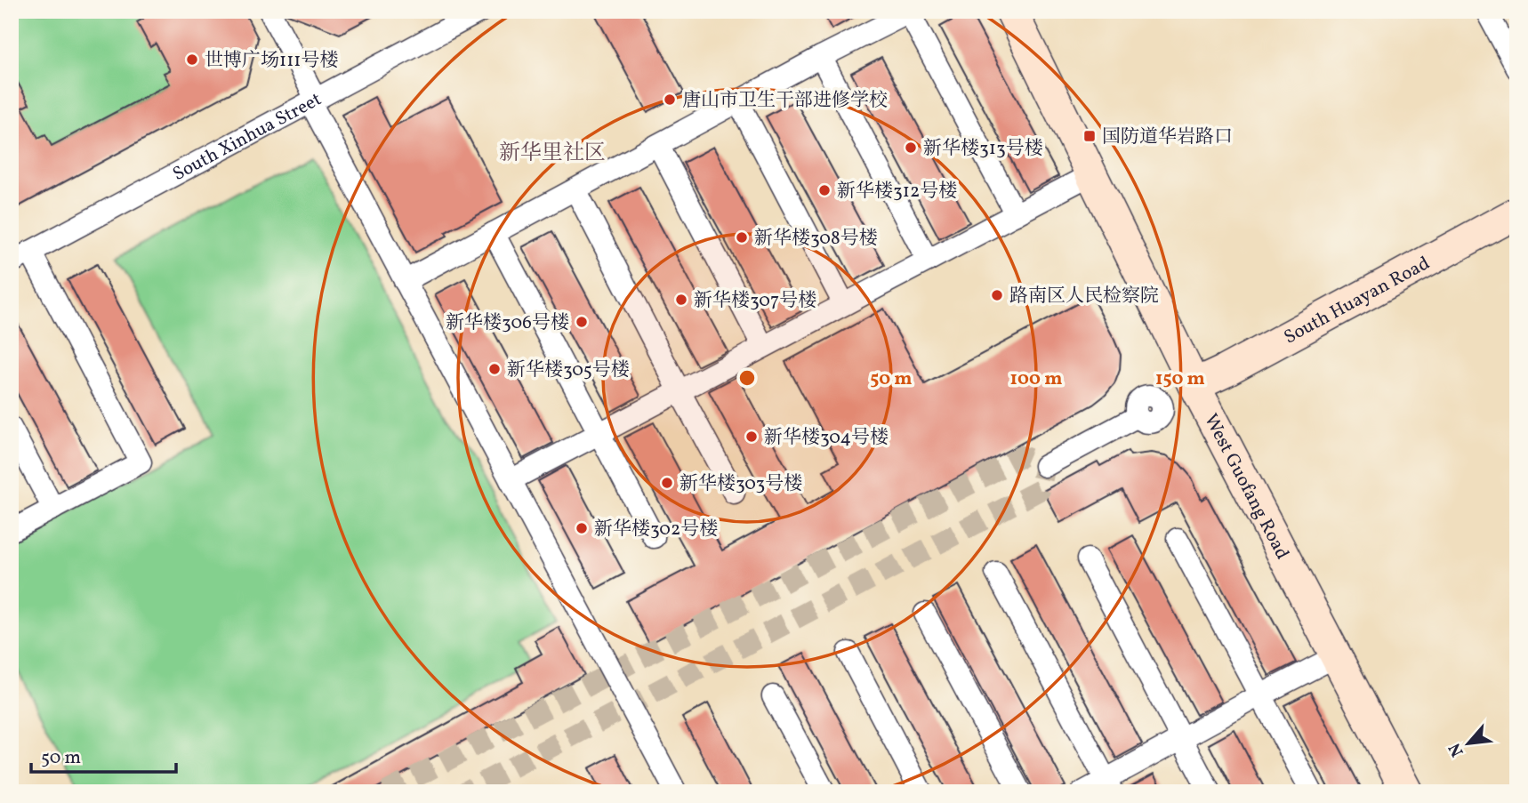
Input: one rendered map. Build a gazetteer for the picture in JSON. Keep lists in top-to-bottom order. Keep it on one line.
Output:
{"streets":{"street":["South Xinhua Street","South Huayan Road","West Guofang Road"]},"crossings":[["South Huayan Road","West Guofang Road"]],"districts":["新华里社区"],"places":{"other":["世博广场111号楼","唐山市卫生干部进修学校","新华楼313号楼","新华楼312号楼","新华楼308号楼","路南区人民检察院","新华楼307号楼","新华楼306号楼","新华楼305号楼","新华楼304号楼","新华楼303号楼","新华楼302号楼"],"transit":["国防道华岩路口"]},"scale_bar":"50 m","north":"bottom left","rings":["50 m","100 m","150 m"]}
